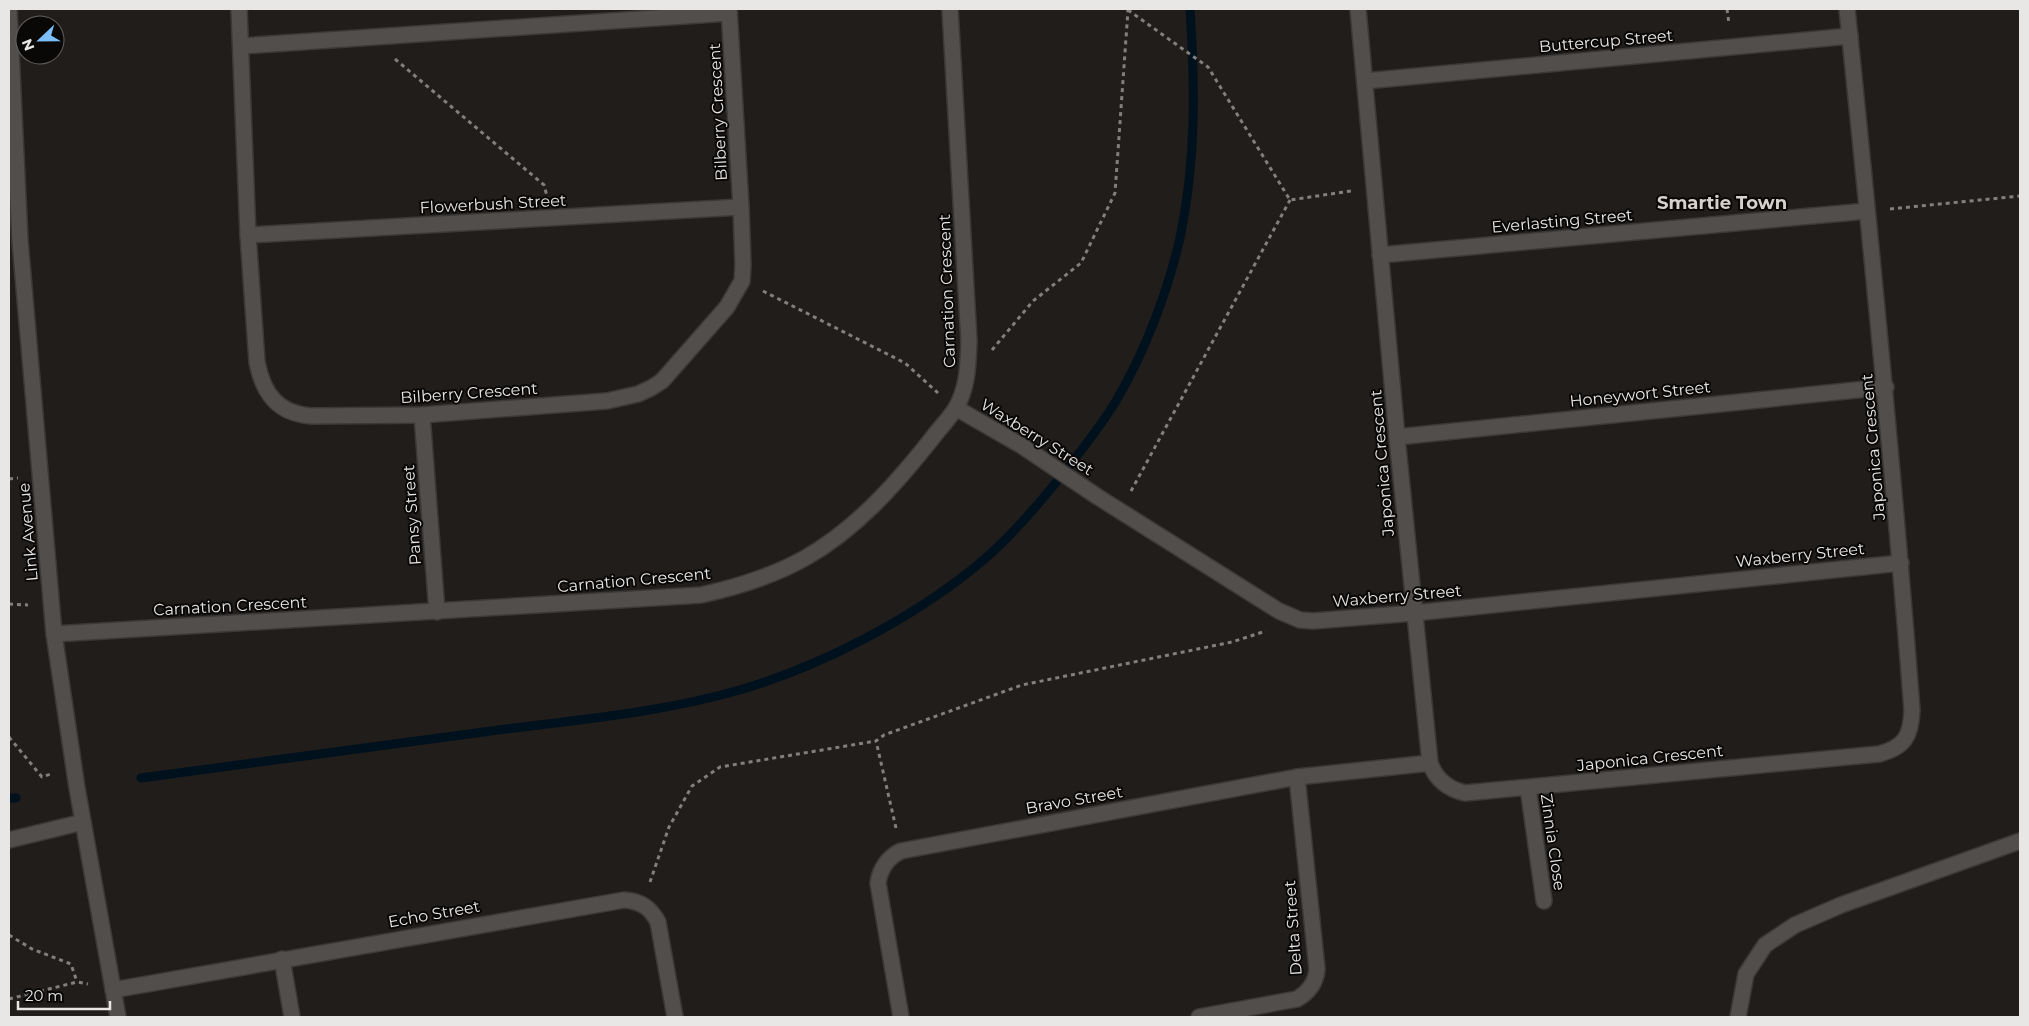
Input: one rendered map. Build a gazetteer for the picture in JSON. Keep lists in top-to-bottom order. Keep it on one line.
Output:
{"streets":{"street":["Buttercup Street","Bilberry Crescent","Flowerbush Street","Everlasting Street","Carnation Crescent","Honeywort Street","Waxberry Street","Japonica Crescent","Pansy Street","Link Avenue","Bravo Street","Zinnia Close","Echo Street","Delta Street"]},"crossings":[["Buttercup Street","Japonica Crescent"],["Bilberry Crescent","Flowerbush Street"],["Bilberry Crescent","Pansy Street"],["Everlasting Street","Japonica Crescent"],["Carnation Crescent","Waxberry Street"],["Carnation Crescent","Pansy Street"],["Carnation Crescent","Link Avenue"],["Honeywort Street","Japonica Crescent"],["Waxberry Street","Japonica Crescent"],["Japonica Crescent","Bravo Street"],["Japonica Crescent","Zinnia Close"],["Link Avenue","Echo Street"],["Bravo Street","Delta Street"]],"districts":["Smartie Town"],"scale_bar":"20 m","north":"left"}
